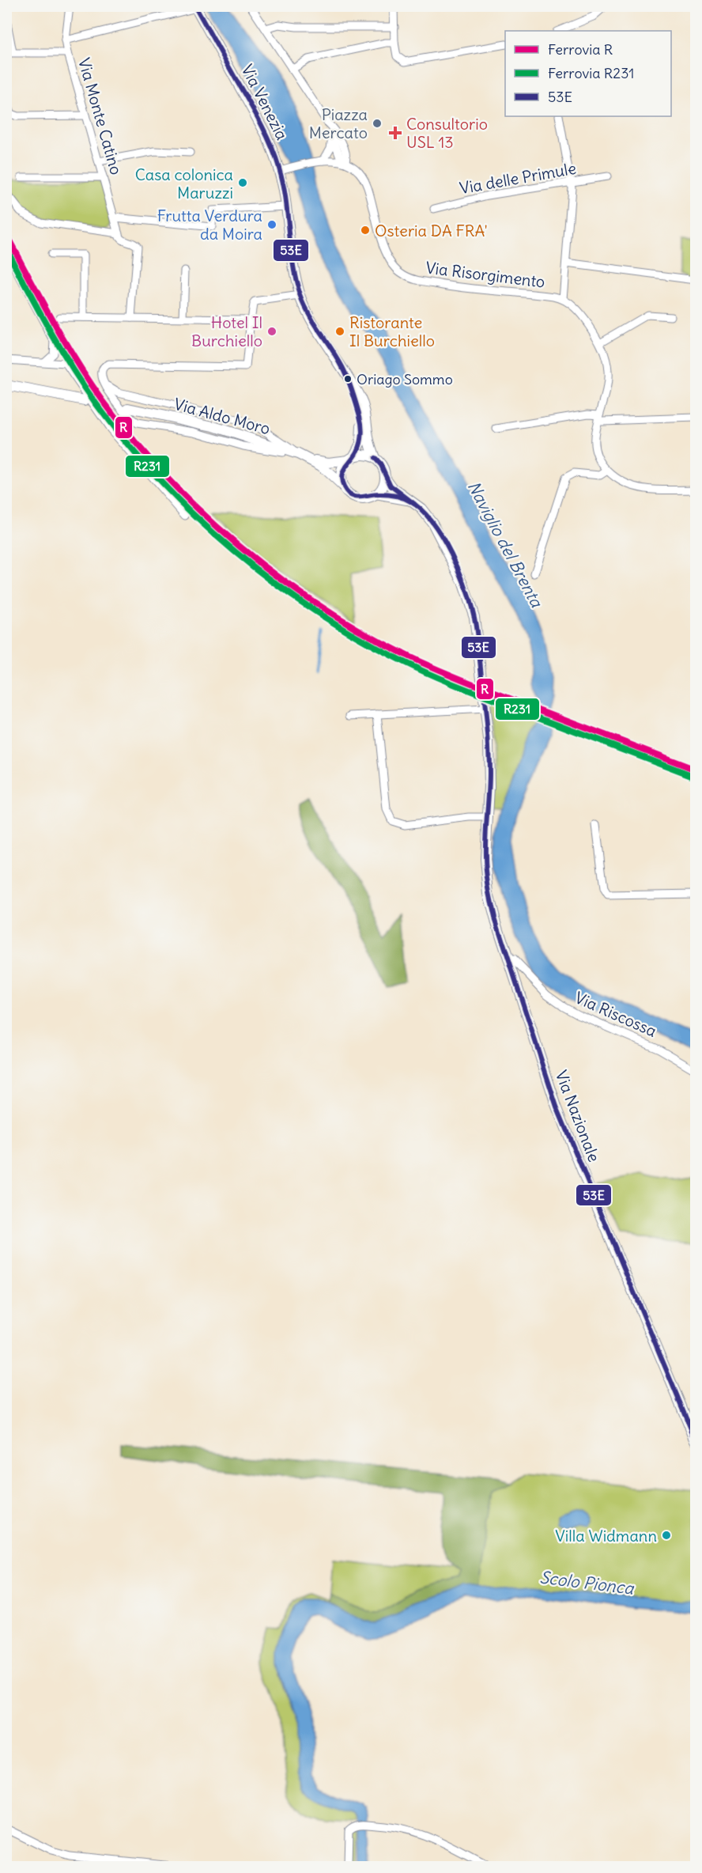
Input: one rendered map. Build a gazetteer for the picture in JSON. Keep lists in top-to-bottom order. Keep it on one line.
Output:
{"streets":{"main road":["Via Venezia","Via Aldo Moro","Via Nazionale"],"street":["Via Monte Catino","Via delle Primule","Via Risorgimento","Via Riscossa"]},"crossings":[["Via Venezia","Via Aldo Moro"],["Via Riscossa","Via Nazionale"]],"water":["Naviglio del Brenta","Scolo Pionca"],"places":{"other":["Piazza Mercato","Casa colonica Maruzzi","Frutta Verdura da Moira","Osteria DA FRA'","Hotel Il Burchiello","Ristorante Il Burchiello","Oriago Sommo","Villa Widmann"],"health":["Consultorio USL 13"]},"lines":["transit line 53E","rail line R","rail line R231"],"legend":["Ferrovia R","Ferrovia R231","53E"]}
